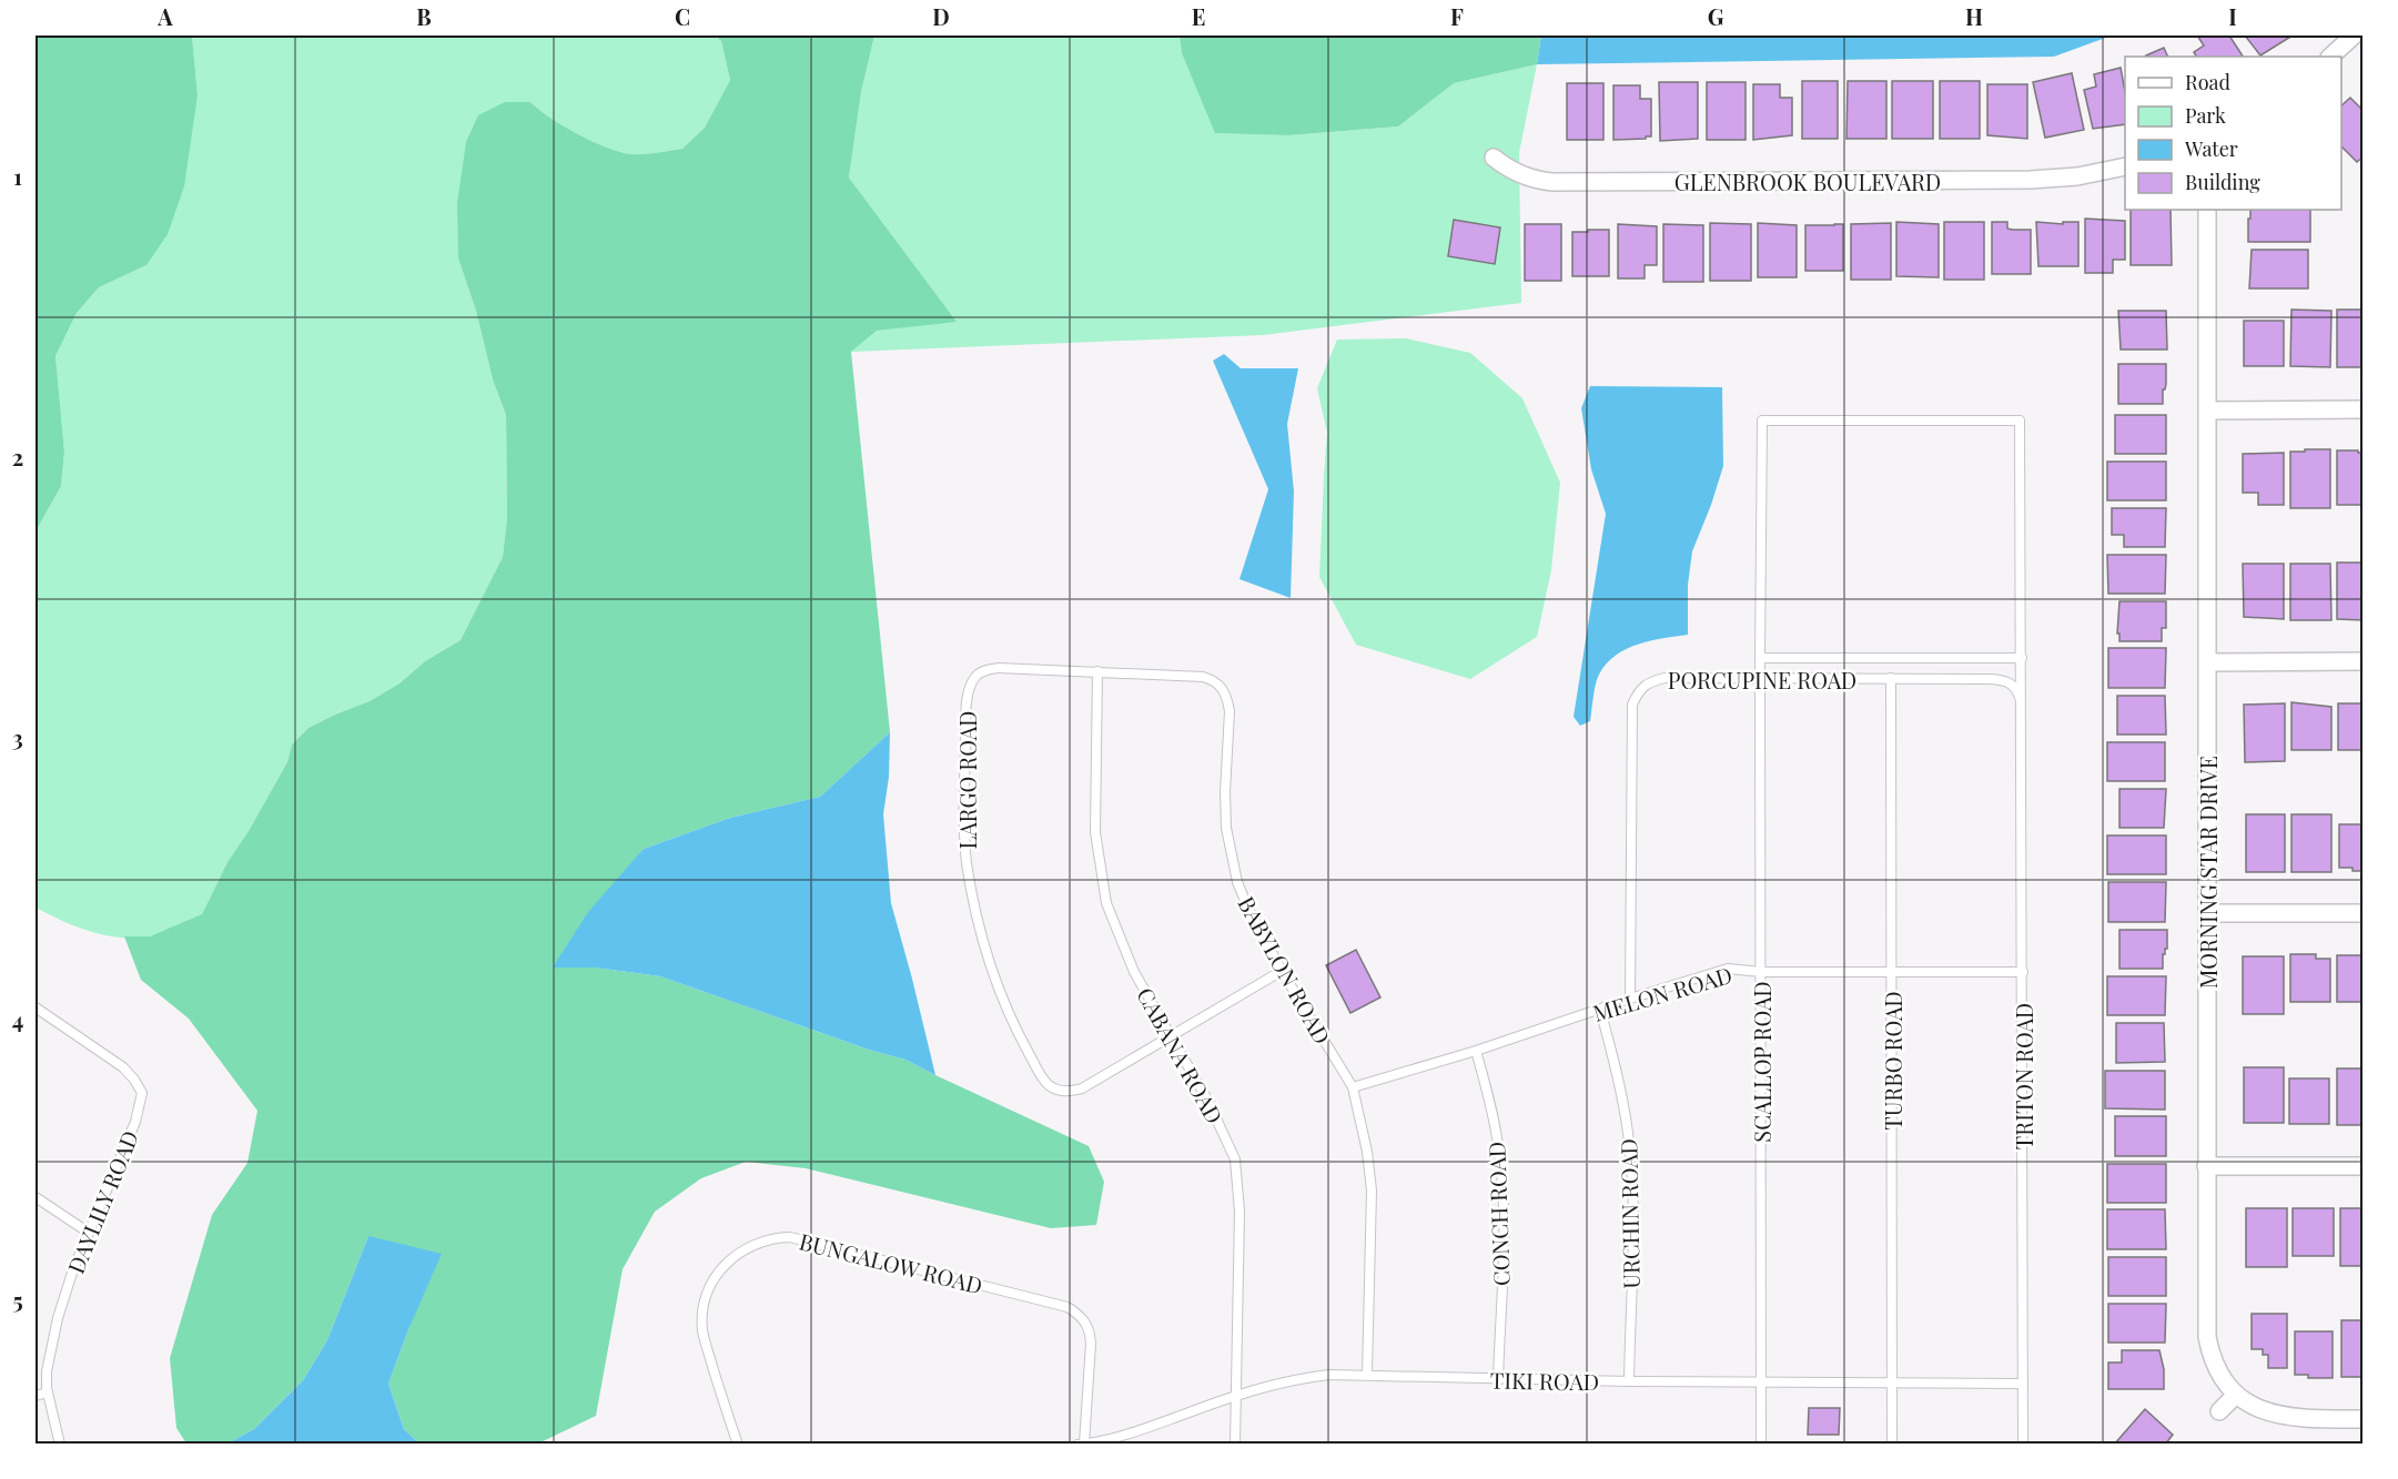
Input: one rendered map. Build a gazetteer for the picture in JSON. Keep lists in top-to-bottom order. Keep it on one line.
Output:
{"streets":{"street":["GLENBROOK BOULEVARD","MORNING STAR DRIVE"],"lane":["PORCUPINE ROAD","LARGO ROAD","BABYLON ROAD","MELON ROAD","CABANA ROAD","TURBO ROAD","SCALLOP ROAD","TRITON ROAD","DAYLILY ROAD","CONCH ROAD","URCHIN ROAD","BUNGALOW ROAD","TIKI ROAD"]},"crossings":[["PORCUPINE ROAD","MELON ROAD"],["PORCUPINE ROAD","TURBO ROAD"],["PORCUPINE ROAD","SCALLOP ROAD"],["PORCUPINE ROAD","TRITON ROAD"],["LARGO ROAD","BABYLON ROAD"],["LARGO ROAD","CABANA ROAD"],["BABYLON ROAD","MELON ROAD"],["BABYLON ROAD","CABANA ROAD"],["BABYLON ROAD","TIKI ROAD"],["MELON ROAD","TURBO ROAD"],["MELON ROAD","SCALLOP ROAD"],["MELON ROAD","TRITON ROAD"],["MELON ROAD","CONCH ROAD"],["MELON ROAD","URCHIN ROAD"],["CABANA ROAD","TIKI ROAD"],["TURBO ROAD","TIKI ROAD"],["SCALLOP ROAD","TRITON ROAD"],["SCALLOP ROAD","TIKI ROAD"],["TRITON ROAD","TIKI ROAD"],["CONCH ROAD","TIKI ROAD"],["URCHIN ROAD","TIKI ROAD"],["BUNGALOW ROAD","TIKI ROAD"]],"legend":["Road","Park","Water","Building"],"grid":{"columns":["A","B","C","D","E","F","G","H","I"],"rows":["1","2","3","4","5"]}}
